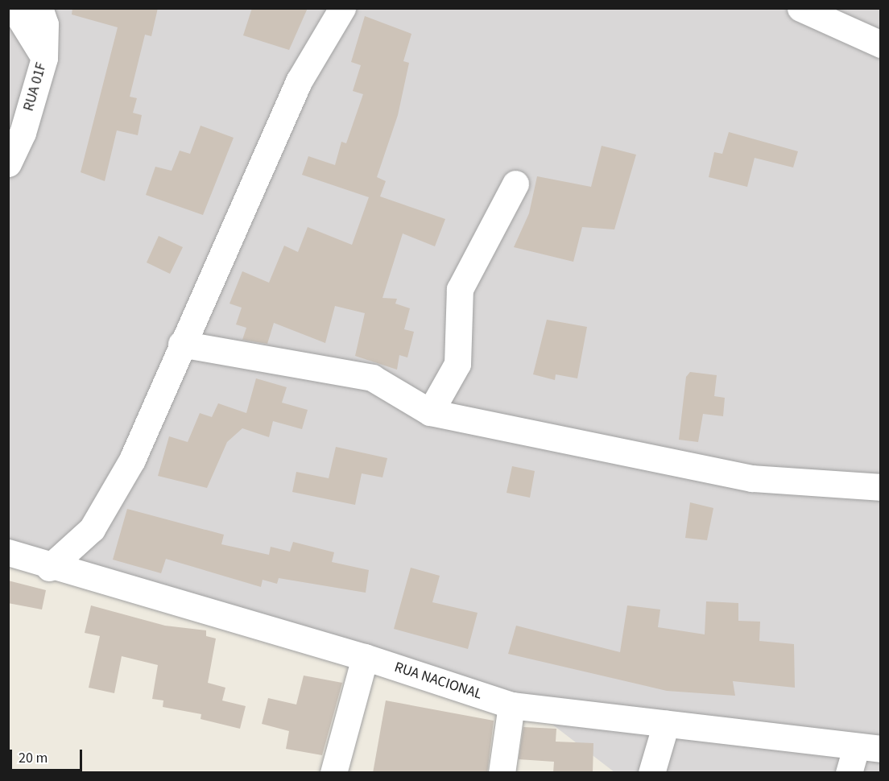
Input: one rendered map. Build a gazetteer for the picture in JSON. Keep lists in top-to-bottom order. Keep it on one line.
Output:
{"streets":{"street":["RUA 01F","RUA NACIONAL"]},"scale_bar":"20 m"}
